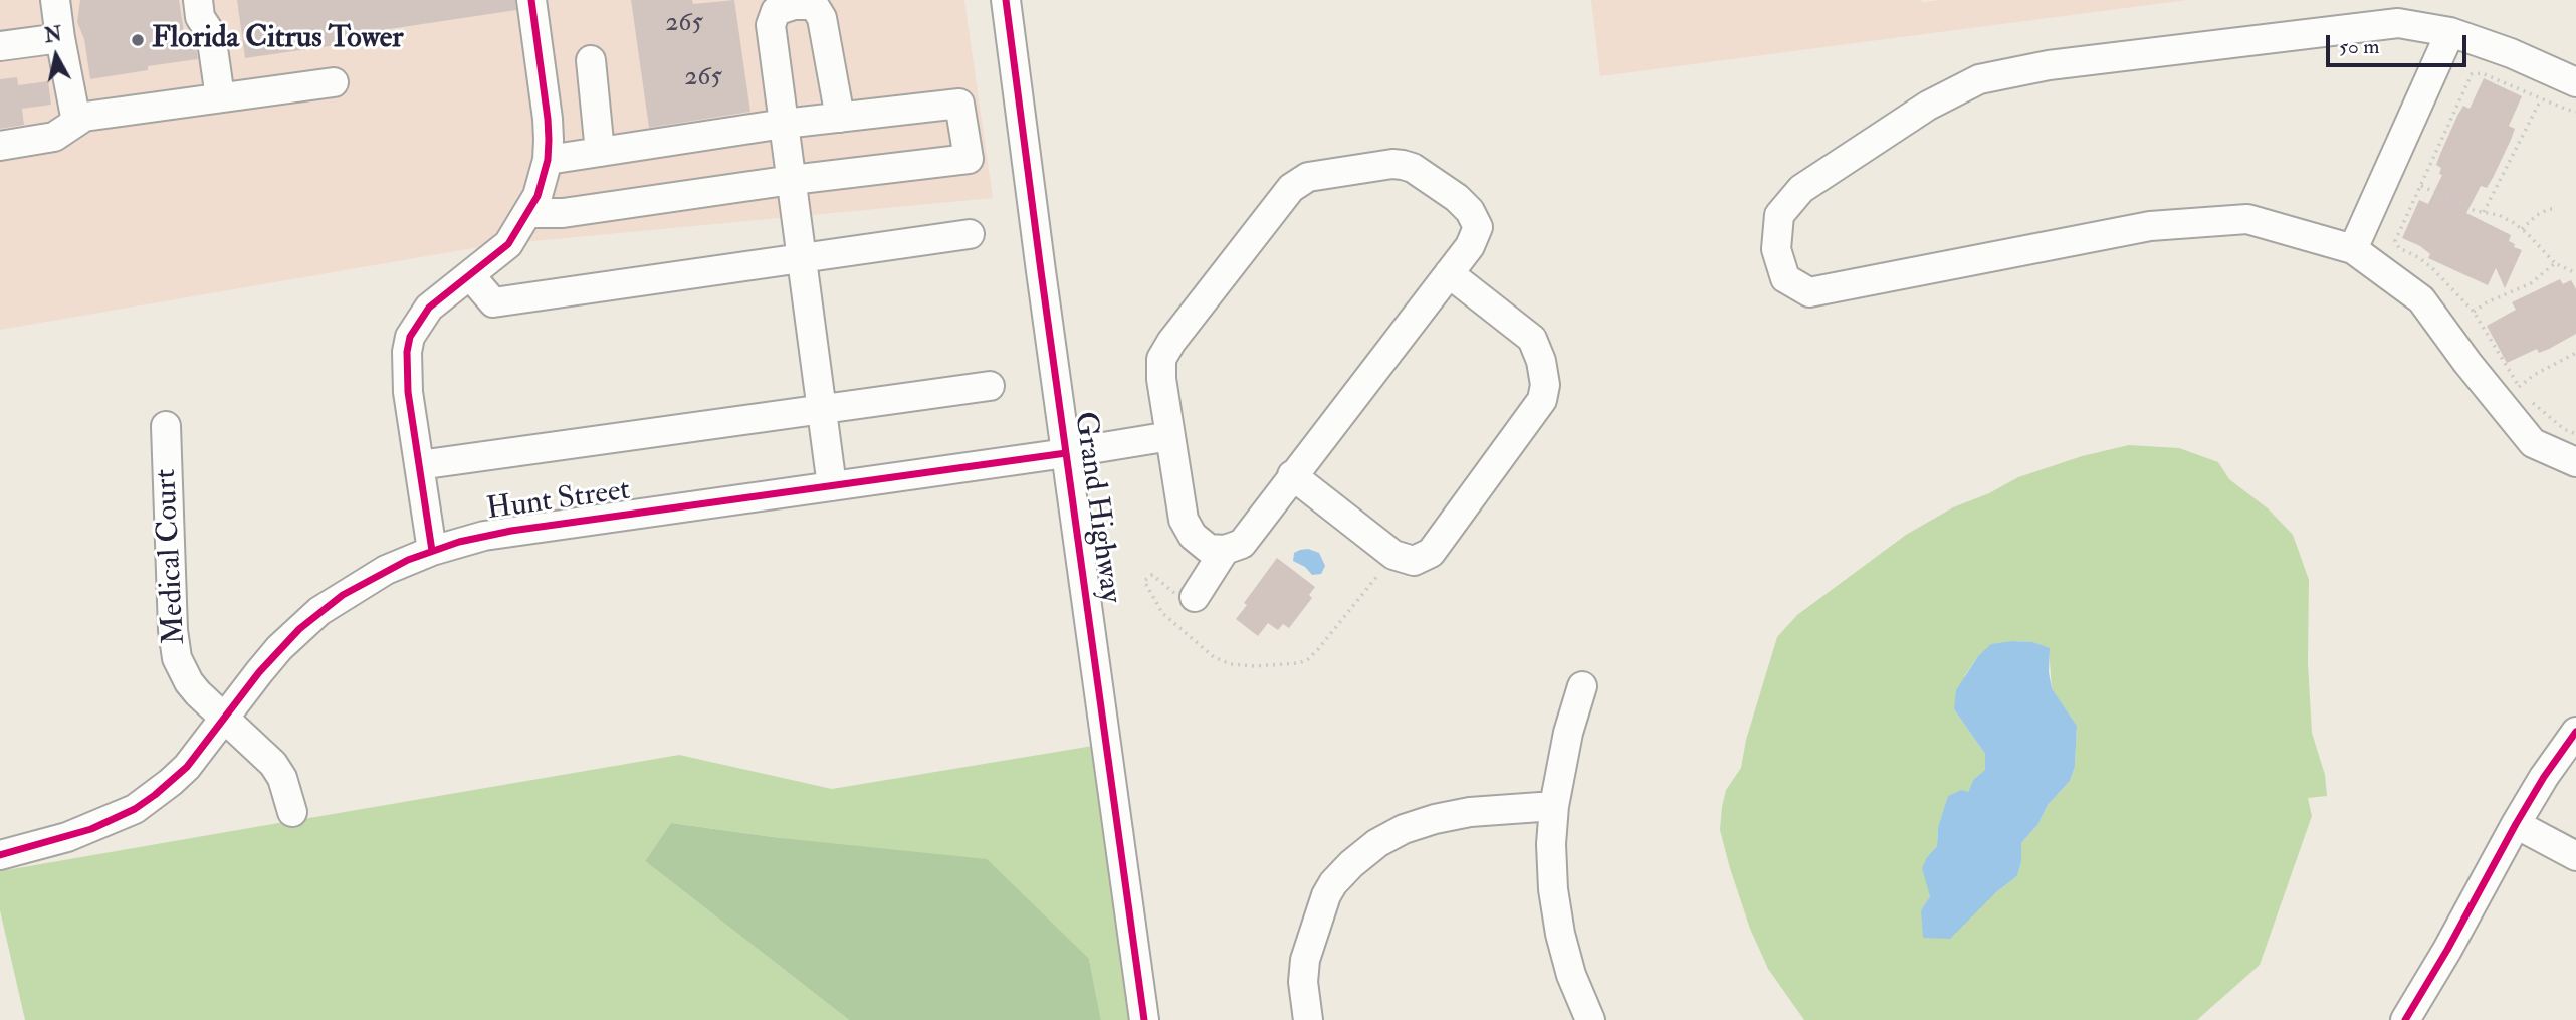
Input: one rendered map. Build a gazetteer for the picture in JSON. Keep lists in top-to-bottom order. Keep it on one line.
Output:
{"streets":{"street":["Hunt Street","Grand Highway","Medical Court"]},"crossings":[["Hunt Street","Grand Highway"],["Hunt Street","Medical Court"]],"places":["Florida Citrus Tower"],"house_numbers":["265","265"],"scale_bar":"50 m","north":"top"}
